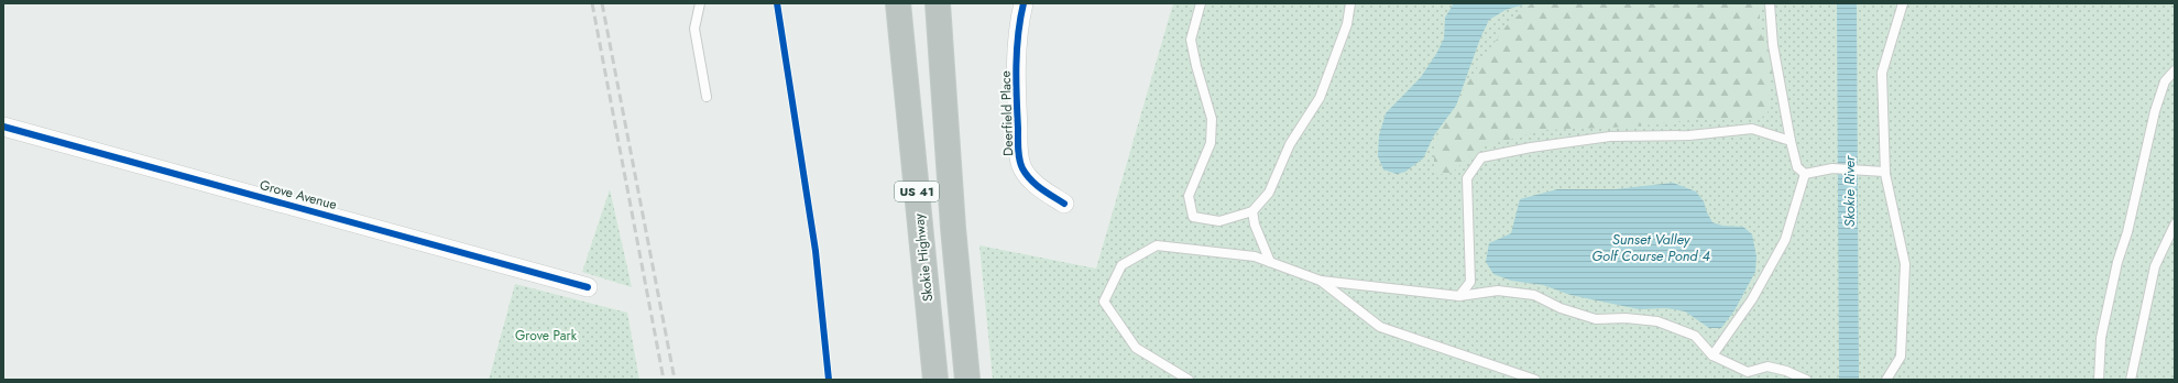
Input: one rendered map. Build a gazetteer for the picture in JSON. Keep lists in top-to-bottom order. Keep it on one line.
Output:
{"streets":{"highway":["US 41","Skokie Highway"],"street":["Deerfield Place","Grove Avenue"]},"water":["Skokie River","Sunset Valley Golf Course Pond 4"],"parks":["Grove Park"]}
